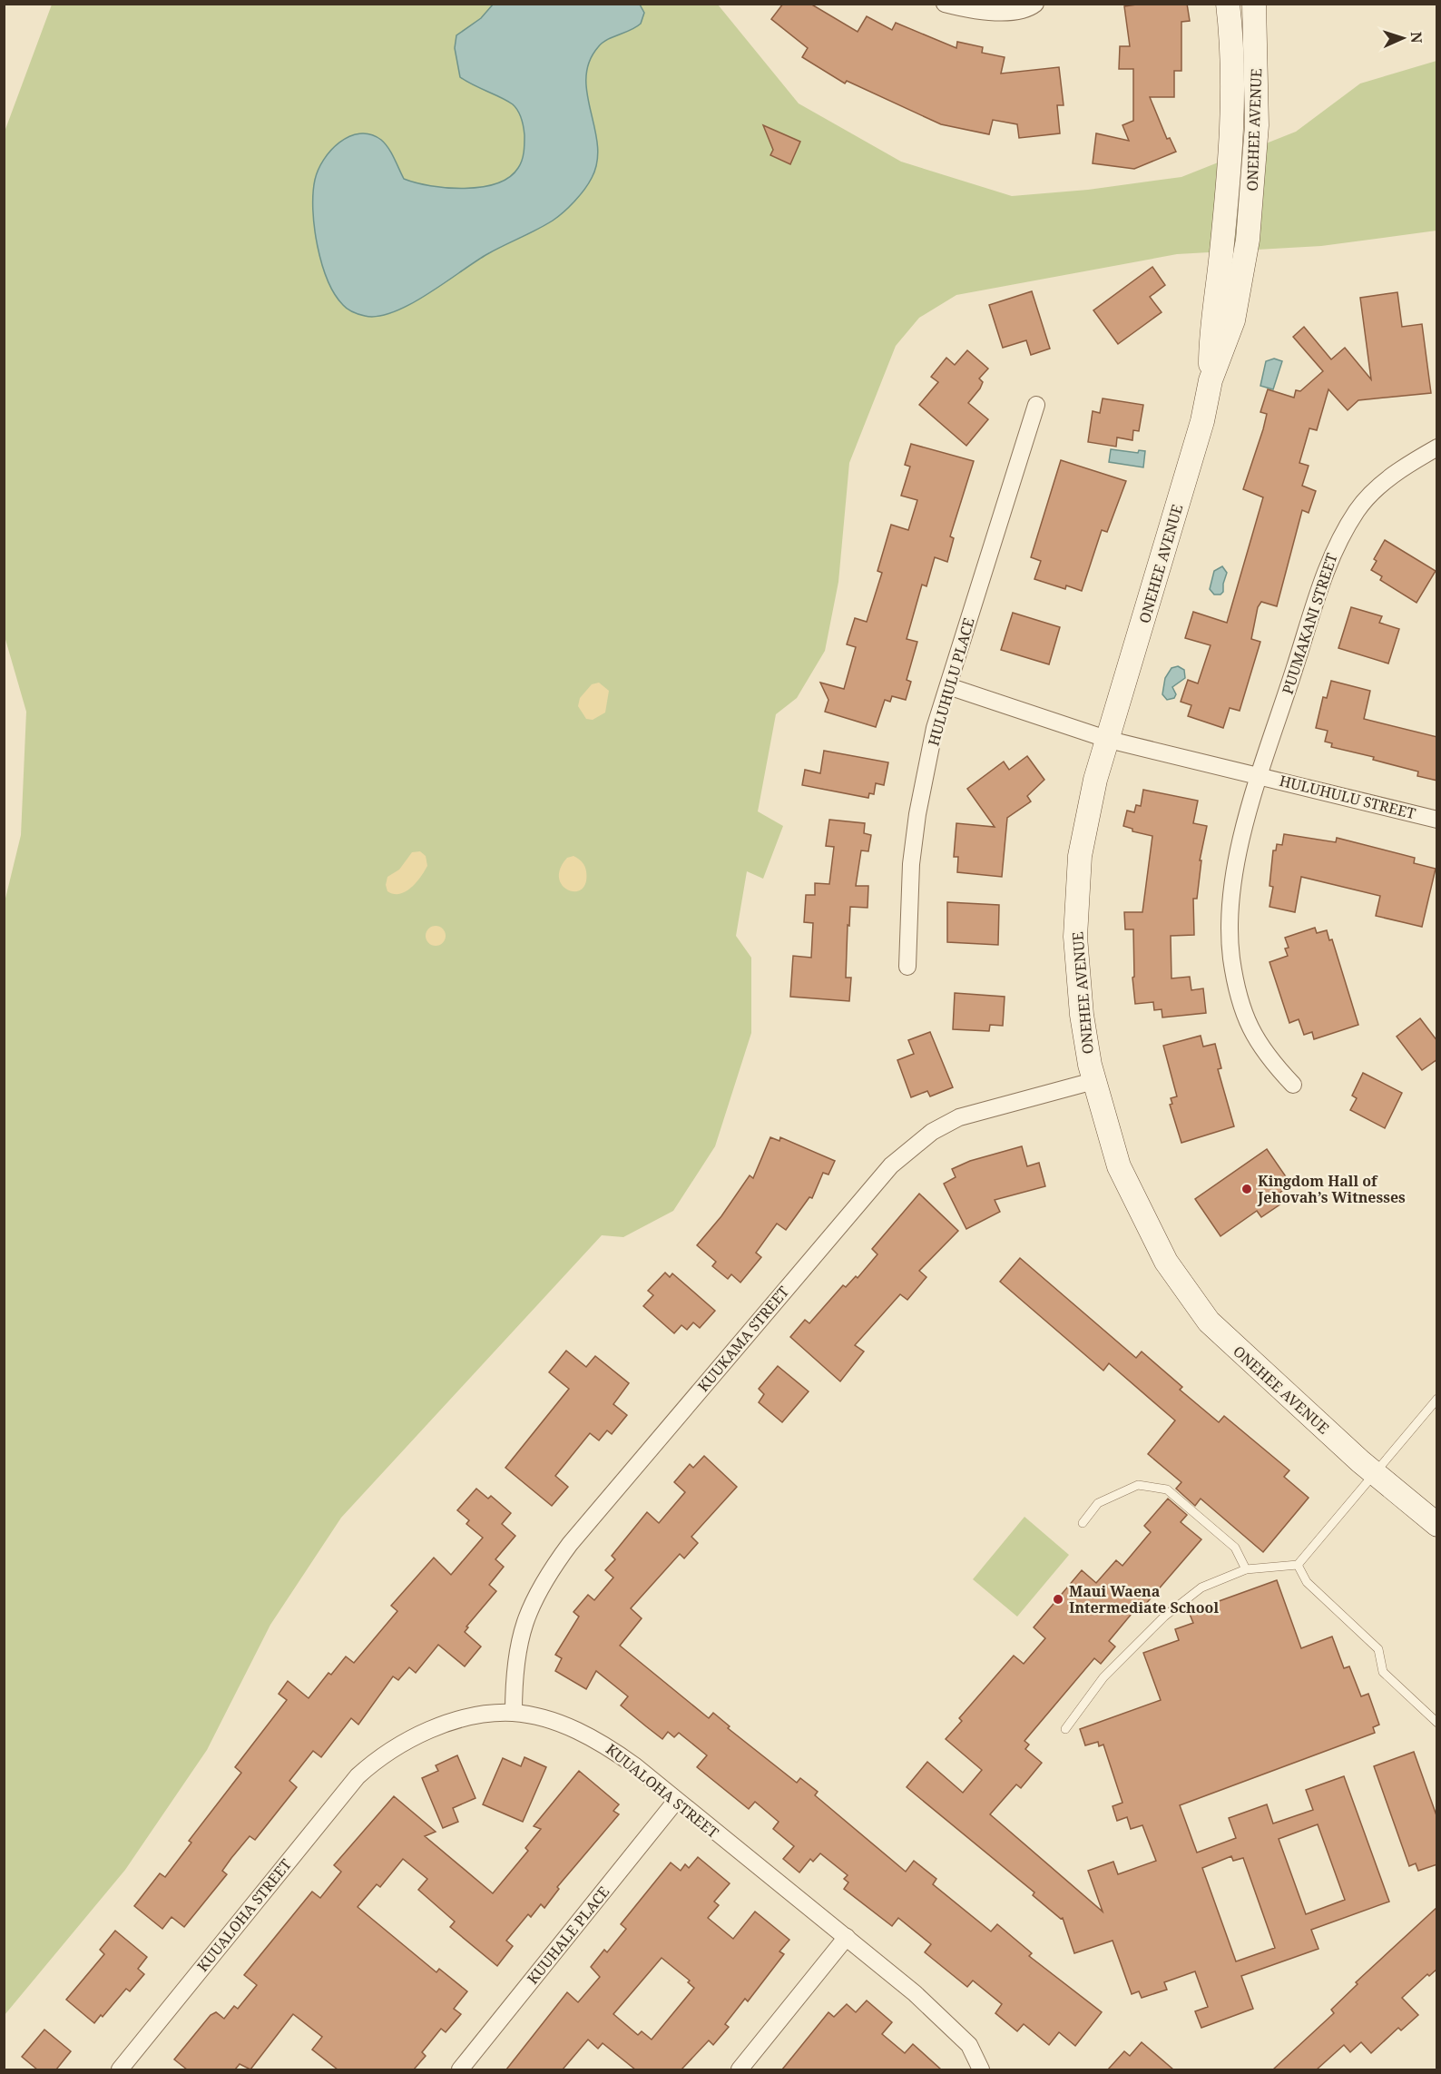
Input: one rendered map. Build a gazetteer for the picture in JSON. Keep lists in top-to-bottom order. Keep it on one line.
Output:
{"streets":{"street":["ONEHEE AVENUE","PUUMAKANI STREET","HULUHULU PLACE","HULUHULU STREET","KUUKAMA STREET","KUUALOHA STREET","KUUHALE PLACE"]},"crossings":[["ONEHEE AVENUE","HULUHULU STREET"],["ONEHEE AVENUE","KUUKAMA STREET"],["PUUMAKANI STREET","HULUHULU STREET"],["HULUHULU PLACE","HULUHULU STREET"],["KUUKAMA STREET","KUUALOHA STREET"],["KUUALOHA STREET","KUUHALE PLACE"]],"places":["Kingdom Hall of Jehovah’s Witnesses","Maui Waena Intermediate School"],"north":"right"}
